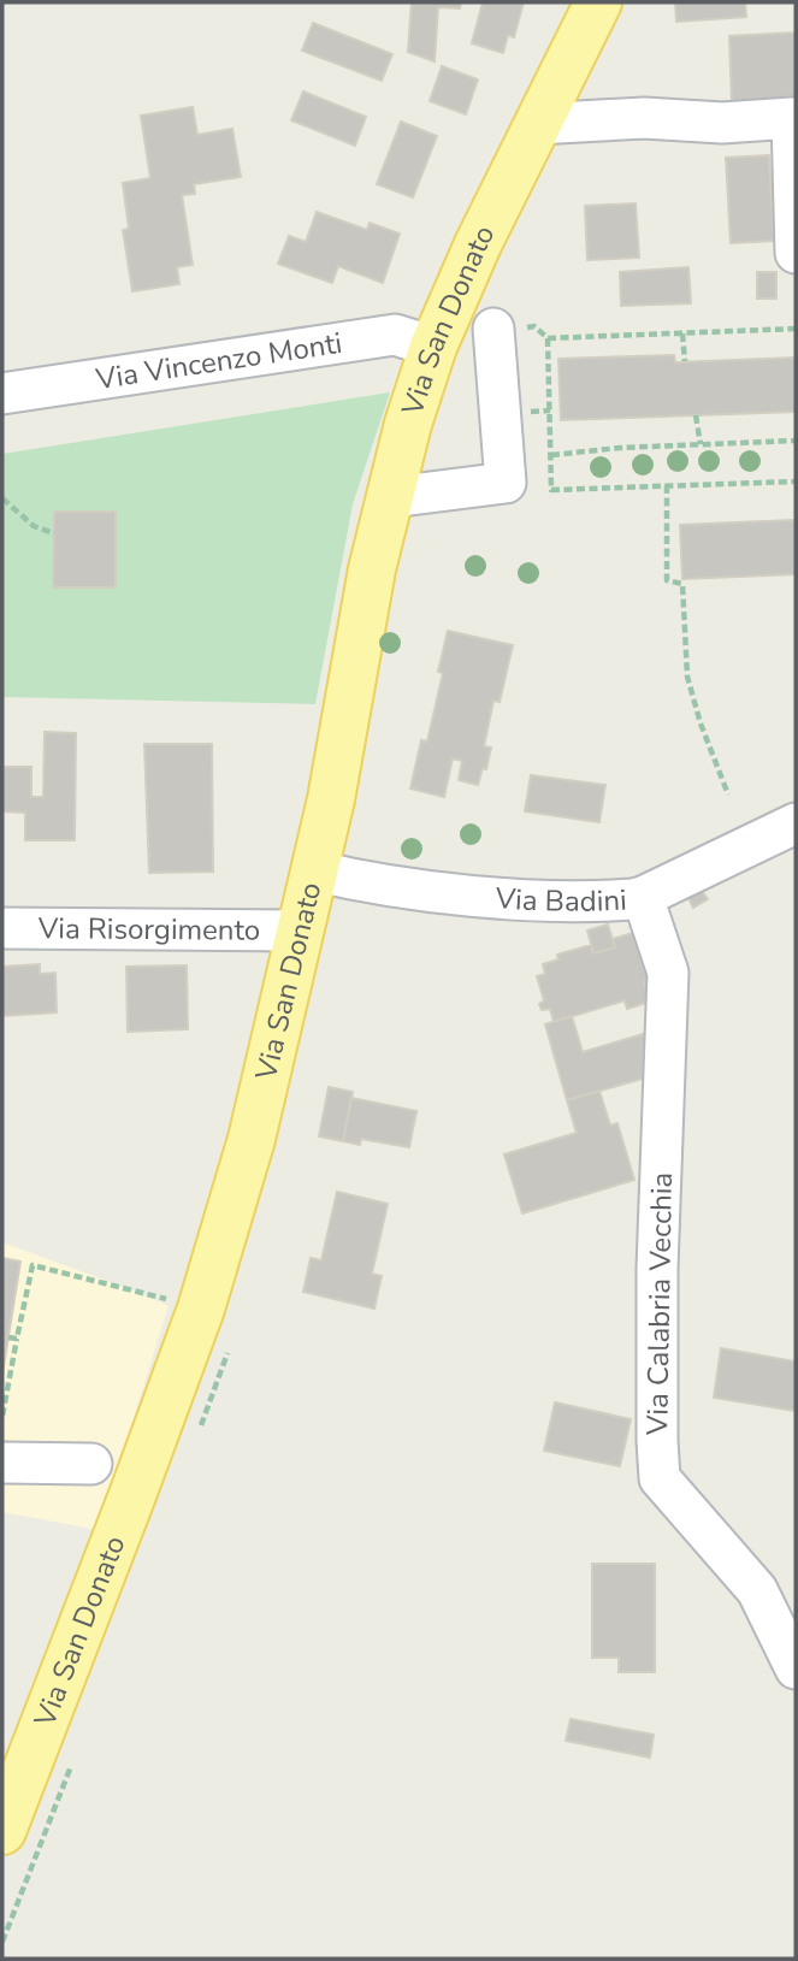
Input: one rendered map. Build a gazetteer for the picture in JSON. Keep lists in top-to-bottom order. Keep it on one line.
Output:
{"streets":{"main road":["Via San Donato"],"street":["Via Vincenzo Monti","Via Badini","Via Risorgimento","Via Calabria Vecchia"]},"crossings":[["Via San Donato","Via Vincenzo Monti"],["Via San Donato","Via Badini"],["Via San Donato","Via Risorgimento"],["Via Badini","Via Calabria Vecchia"]]}
